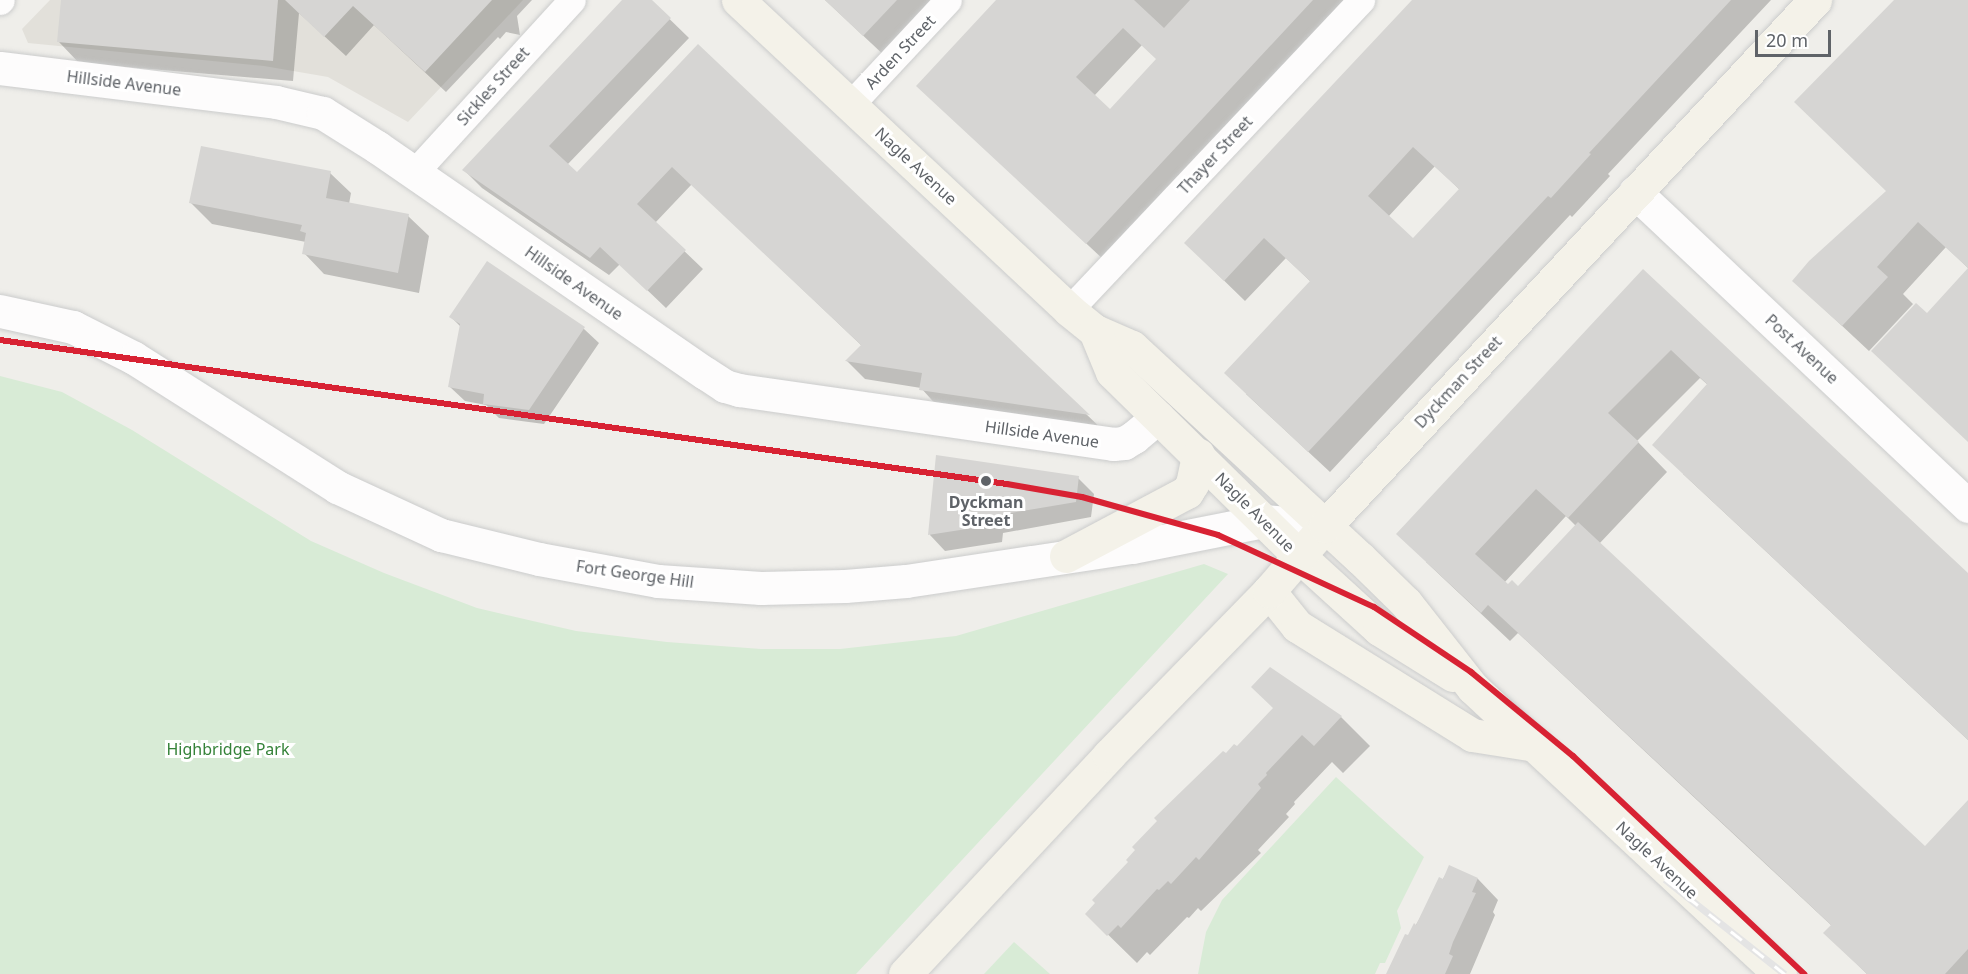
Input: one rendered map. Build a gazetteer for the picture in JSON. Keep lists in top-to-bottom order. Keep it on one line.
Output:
{"streets":{"main road":["Nagle Avenue","Dyckman Street"],"street":["Arden Street","Hillside Avenue","Sickles Street","Thayer Street","Post Avenue","Fort George Hill"]},"crossings":[["Arden Street","Nagle Avenue"],["Hillside Avenue","Sickles Street"],["Hillside Avenue","Nagle Avenue"],["Thayer Street","Nagle Avenue"],["Nagle Avenue","Dyckman Street"],["Nagle Avenue","Fort George Hill"],["Post Avenue","Dyckman Street"],["Dyckman Street","Fort George Hill"]],"parks":["Highbridge Park"],"places":["Dyckman Street"],"scale_bar":"20 m"}
